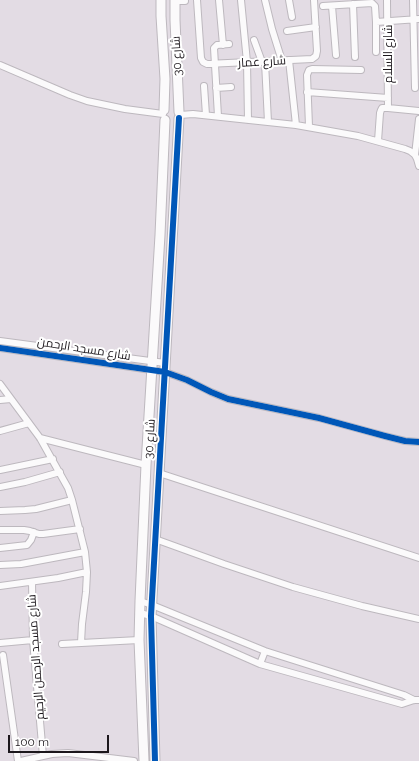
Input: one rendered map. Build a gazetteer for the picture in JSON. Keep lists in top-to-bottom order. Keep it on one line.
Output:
{"streets":{"street":["شارع السلام","شارع 30","شارع عمار","شارع مسجد الرحمن","شارع مسجد الرحمن الرحيم"]},"crossings":[["شارع 30","شارع مسجد الرحمن"]],"scale_bar":"100 m"}
